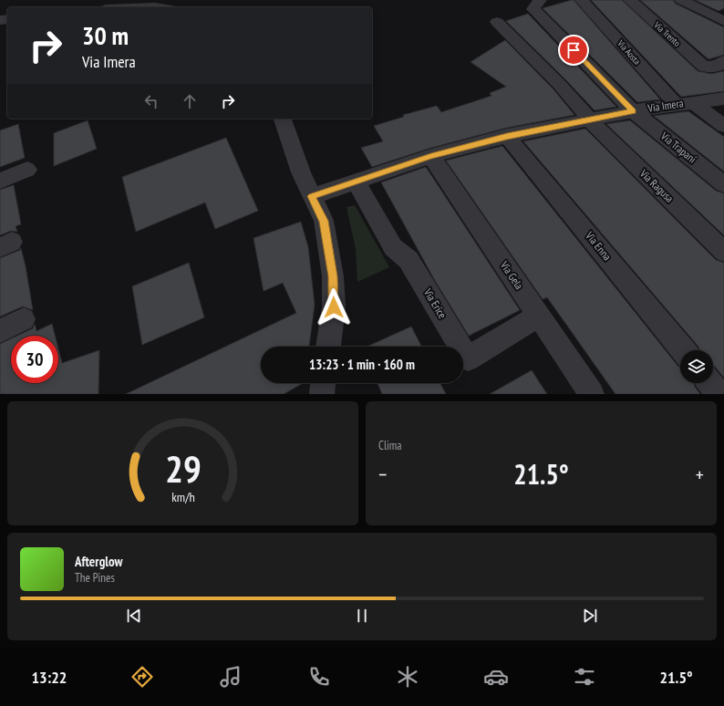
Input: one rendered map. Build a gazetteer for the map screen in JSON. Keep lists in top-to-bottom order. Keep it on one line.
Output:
{"streets":{"street":["Via Trento","Via Aosta","Via Imera","Via Trapani","Via Ragusa","Via Enna","Via Gela","Via Erice"]},"crossings":[["Via Aosta","Via Imera"],["Via Imera","Via Trapani"],["Via Imera","Via Ragusa"],["Via Imera","Via Enna"],["Via Imera","Via Gela"],["Via Imera","Via Erice"],["Via Gela","Via Erice"]],"page":{"turn":["30 m","Via Imera"],"limit":"30","trip":"13:23 · 1 min · 160 m","tile":"Clima","heat":["−","21.5°","+"],"song":["Afterglow","The Pines"],"tabs":["13:22","21.5°"],"gauge":["29","km/h"]}}
